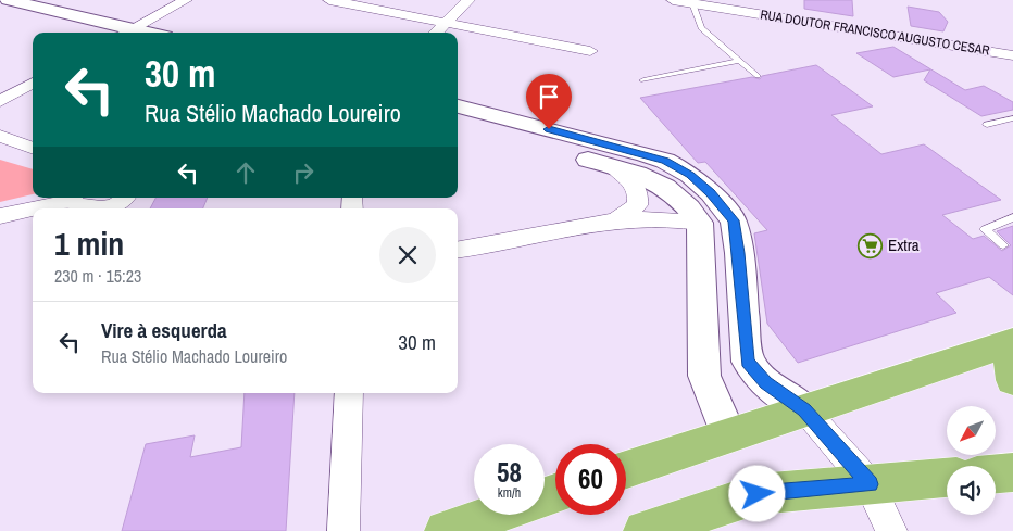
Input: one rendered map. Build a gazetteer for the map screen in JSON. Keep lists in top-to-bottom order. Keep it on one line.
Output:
{"streets":{"street":["RUA DOUTOR FRANCISCO AUGUSTO CESAR"]},"places":{"supermarket":["Extra"]},"north":"bottom left","page":{"turn":["30 m","Rua Stélio Machado Loureiro"],"heading":["1 min","230 m · 15:23"],"list":[{"name":"Vire à esquerda","note":"Rua Stélio Machado Loureiro","value":"30 m"}],"speed":"58 km/h","limit":"60"}}
